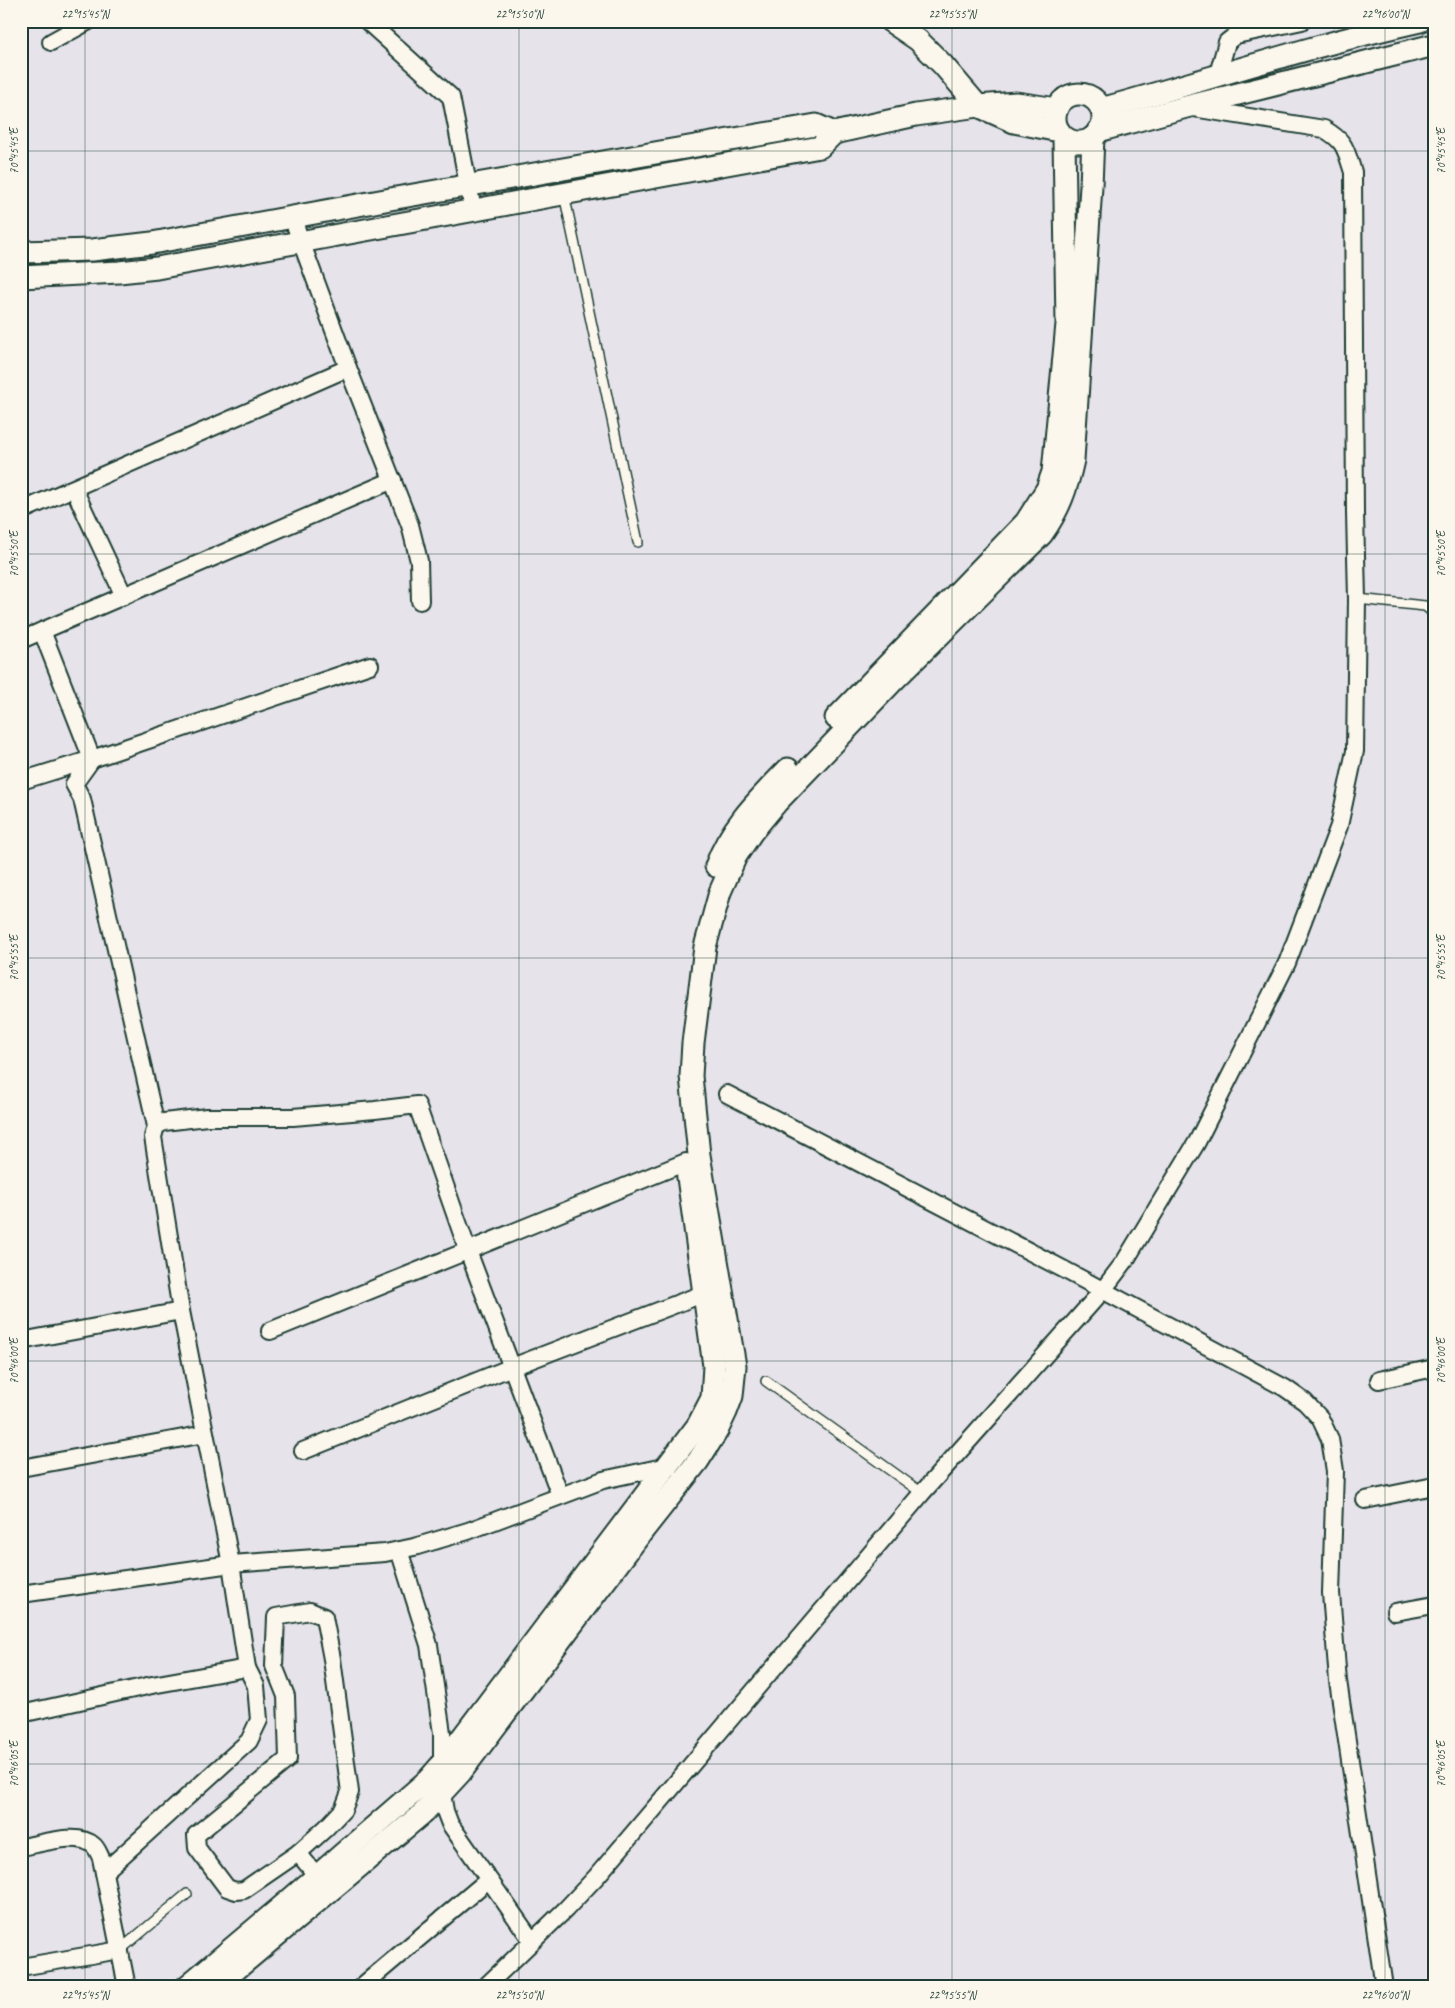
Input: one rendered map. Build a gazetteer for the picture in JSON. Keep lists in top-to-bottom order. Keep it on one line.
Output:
{"coordinates":["22°15'45\"N","22°15'50\"N","22°15'55\"N","22°16'00\"N","70°45'45\"E","70°45'50\"E","70°45'55\"E","70°46'00\"E","70°46'05\"E"]}
